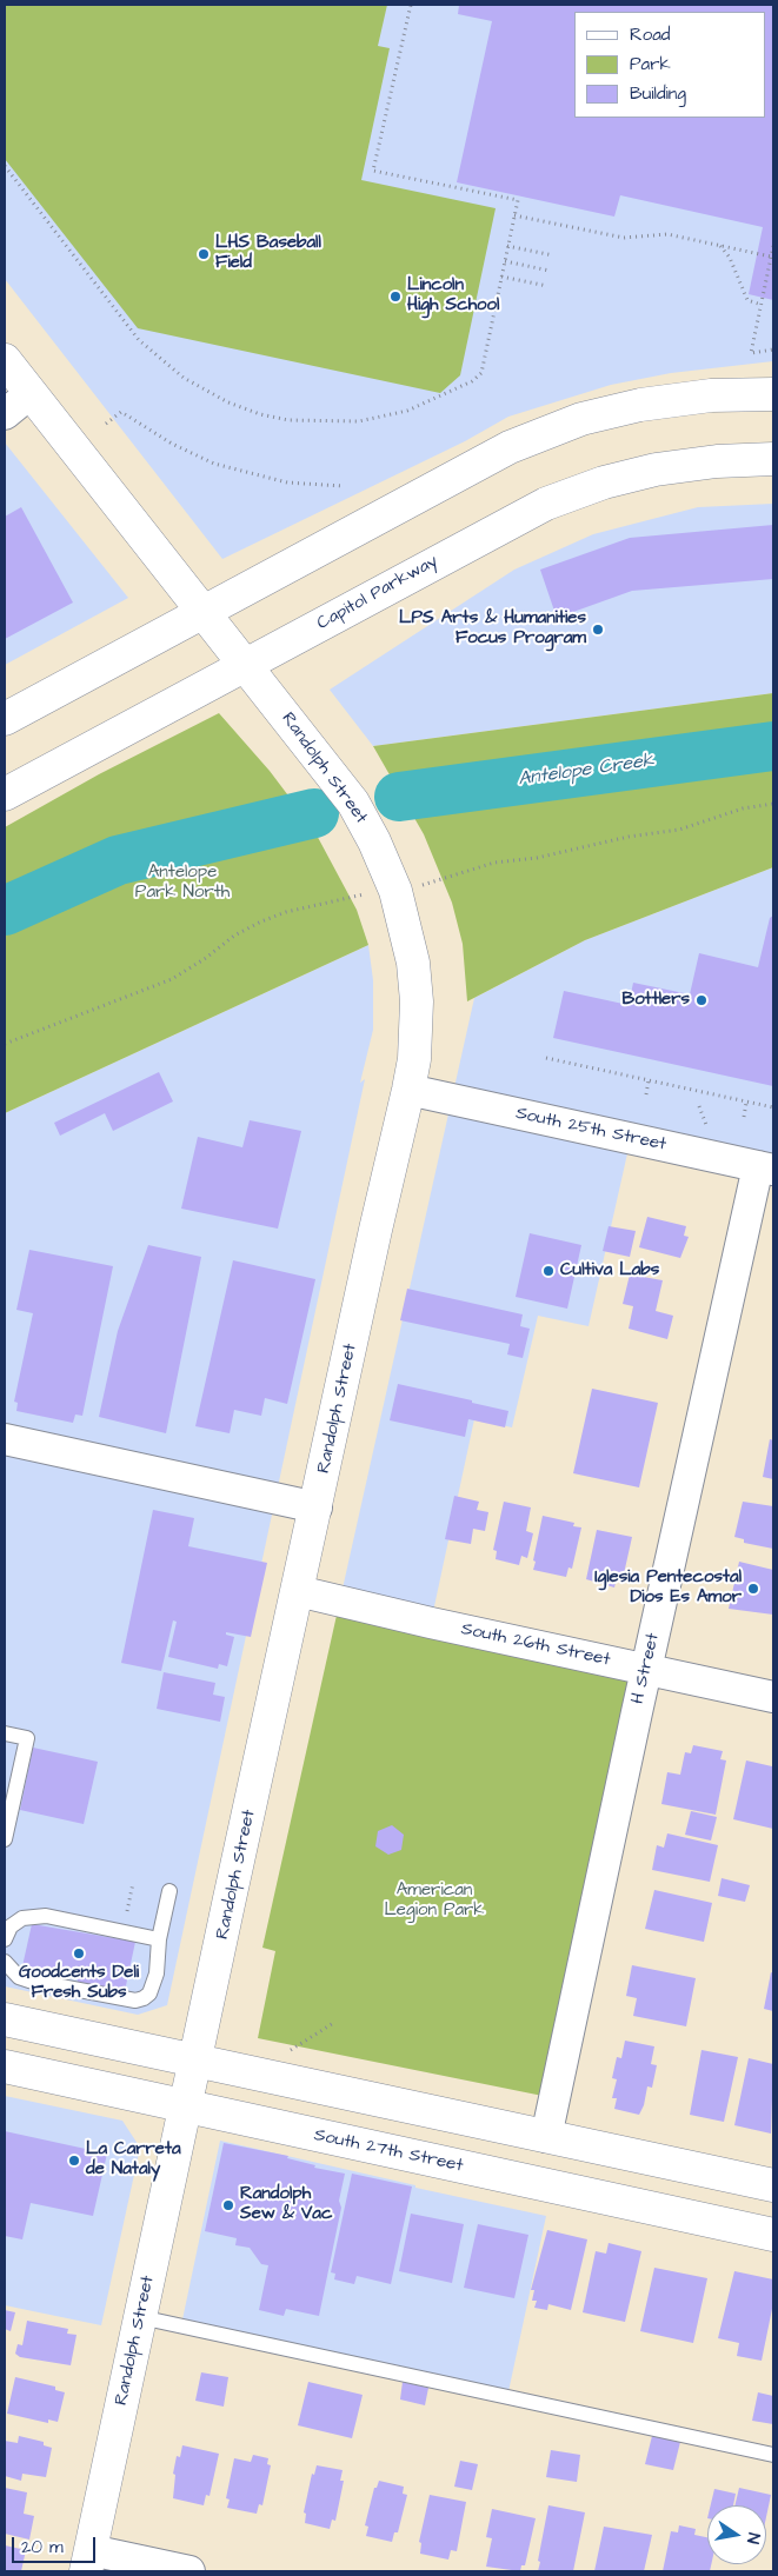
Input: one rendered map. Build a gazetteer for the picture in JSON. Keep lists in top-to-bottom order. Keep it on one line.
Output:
{"streets":{"main road":["Capitol Parkway","Randolph Street","South 27th Street"],"street":["South 25th Street","South 26th Street","H Street"]},"crossings":[["Capitol Parkway","Randolph Street"],["Randolph Street","South 25th Street"],["Randolph Street","South 26th Street"],["Randolph Street","South 27th Street"],["South 25th Street","H Street"],["South 26th Street","H Street"]],"water":["Antelope Creek"],"parks":["Antelope Park North","American Legion Park"],"places":["LHS Baseball Field","Lincoln High School","LPS Arts & Humanities Focus Program","Bottlers","Cultiva Labs","Iglesia Pentecostal Dios Es Amor","Goodcents Deli Fresh Subs","La Carreta de Nataly","Randolph Sew & Vac"],"legend":["Road","Park","Building"],"scale_bar":"20 m","north":"right"}
